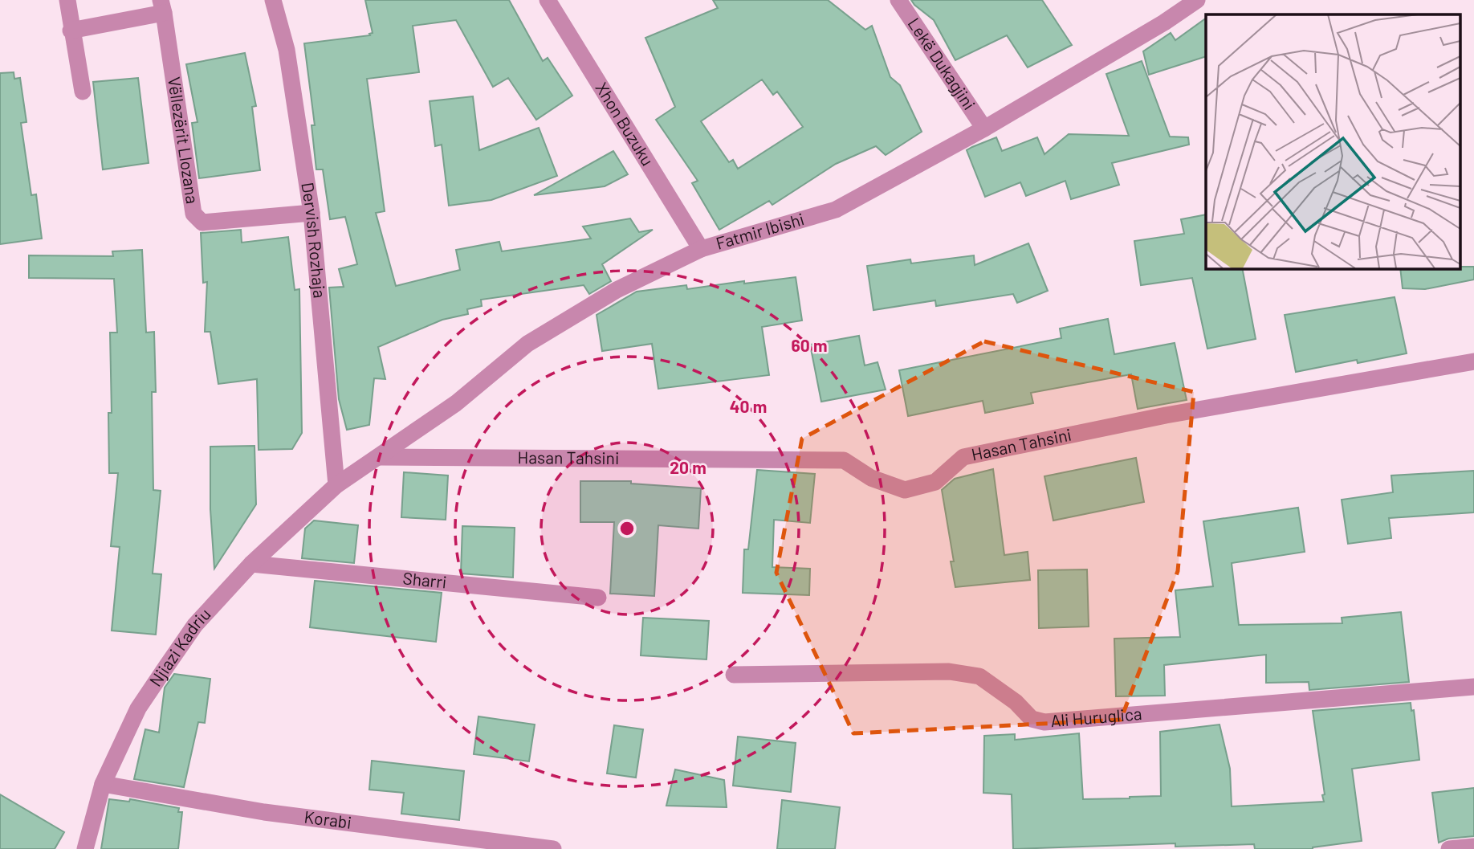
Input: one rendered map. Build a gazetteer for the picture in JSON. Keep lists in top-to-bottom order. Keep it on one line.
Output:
{"streets":{"street":["Lekë Dukagjini","Xhon Buzuku","Vëllezërit Llozana","Fatmir Ibishi","Dervish Rozhaja","Hasan Tahsini","Sharri","Njiazi Kadriu","Ali Huruglica","Korabi"]},"crossings":[["Lekë Dukagjini","Fatmir Ibishi"],["Xhon Buzuku","Fatmir Ibishi"],["Vëllezërit Llozana","Dervish Rozhaja"],["Fatmir Ibishi","Dervish Rozhaja"],["Fatmir Ibishi","Hasan Tahsini"],["Fatmir Ibishi","Njiazi Kadriu"],["Dervish Rozhaja","Njiazi Kadriu"],["Sharri","Njiazi Kadriu"],["Njiazi Kadriu","Korabi"]],"rings":["60 m","40 m","20 m"]}
